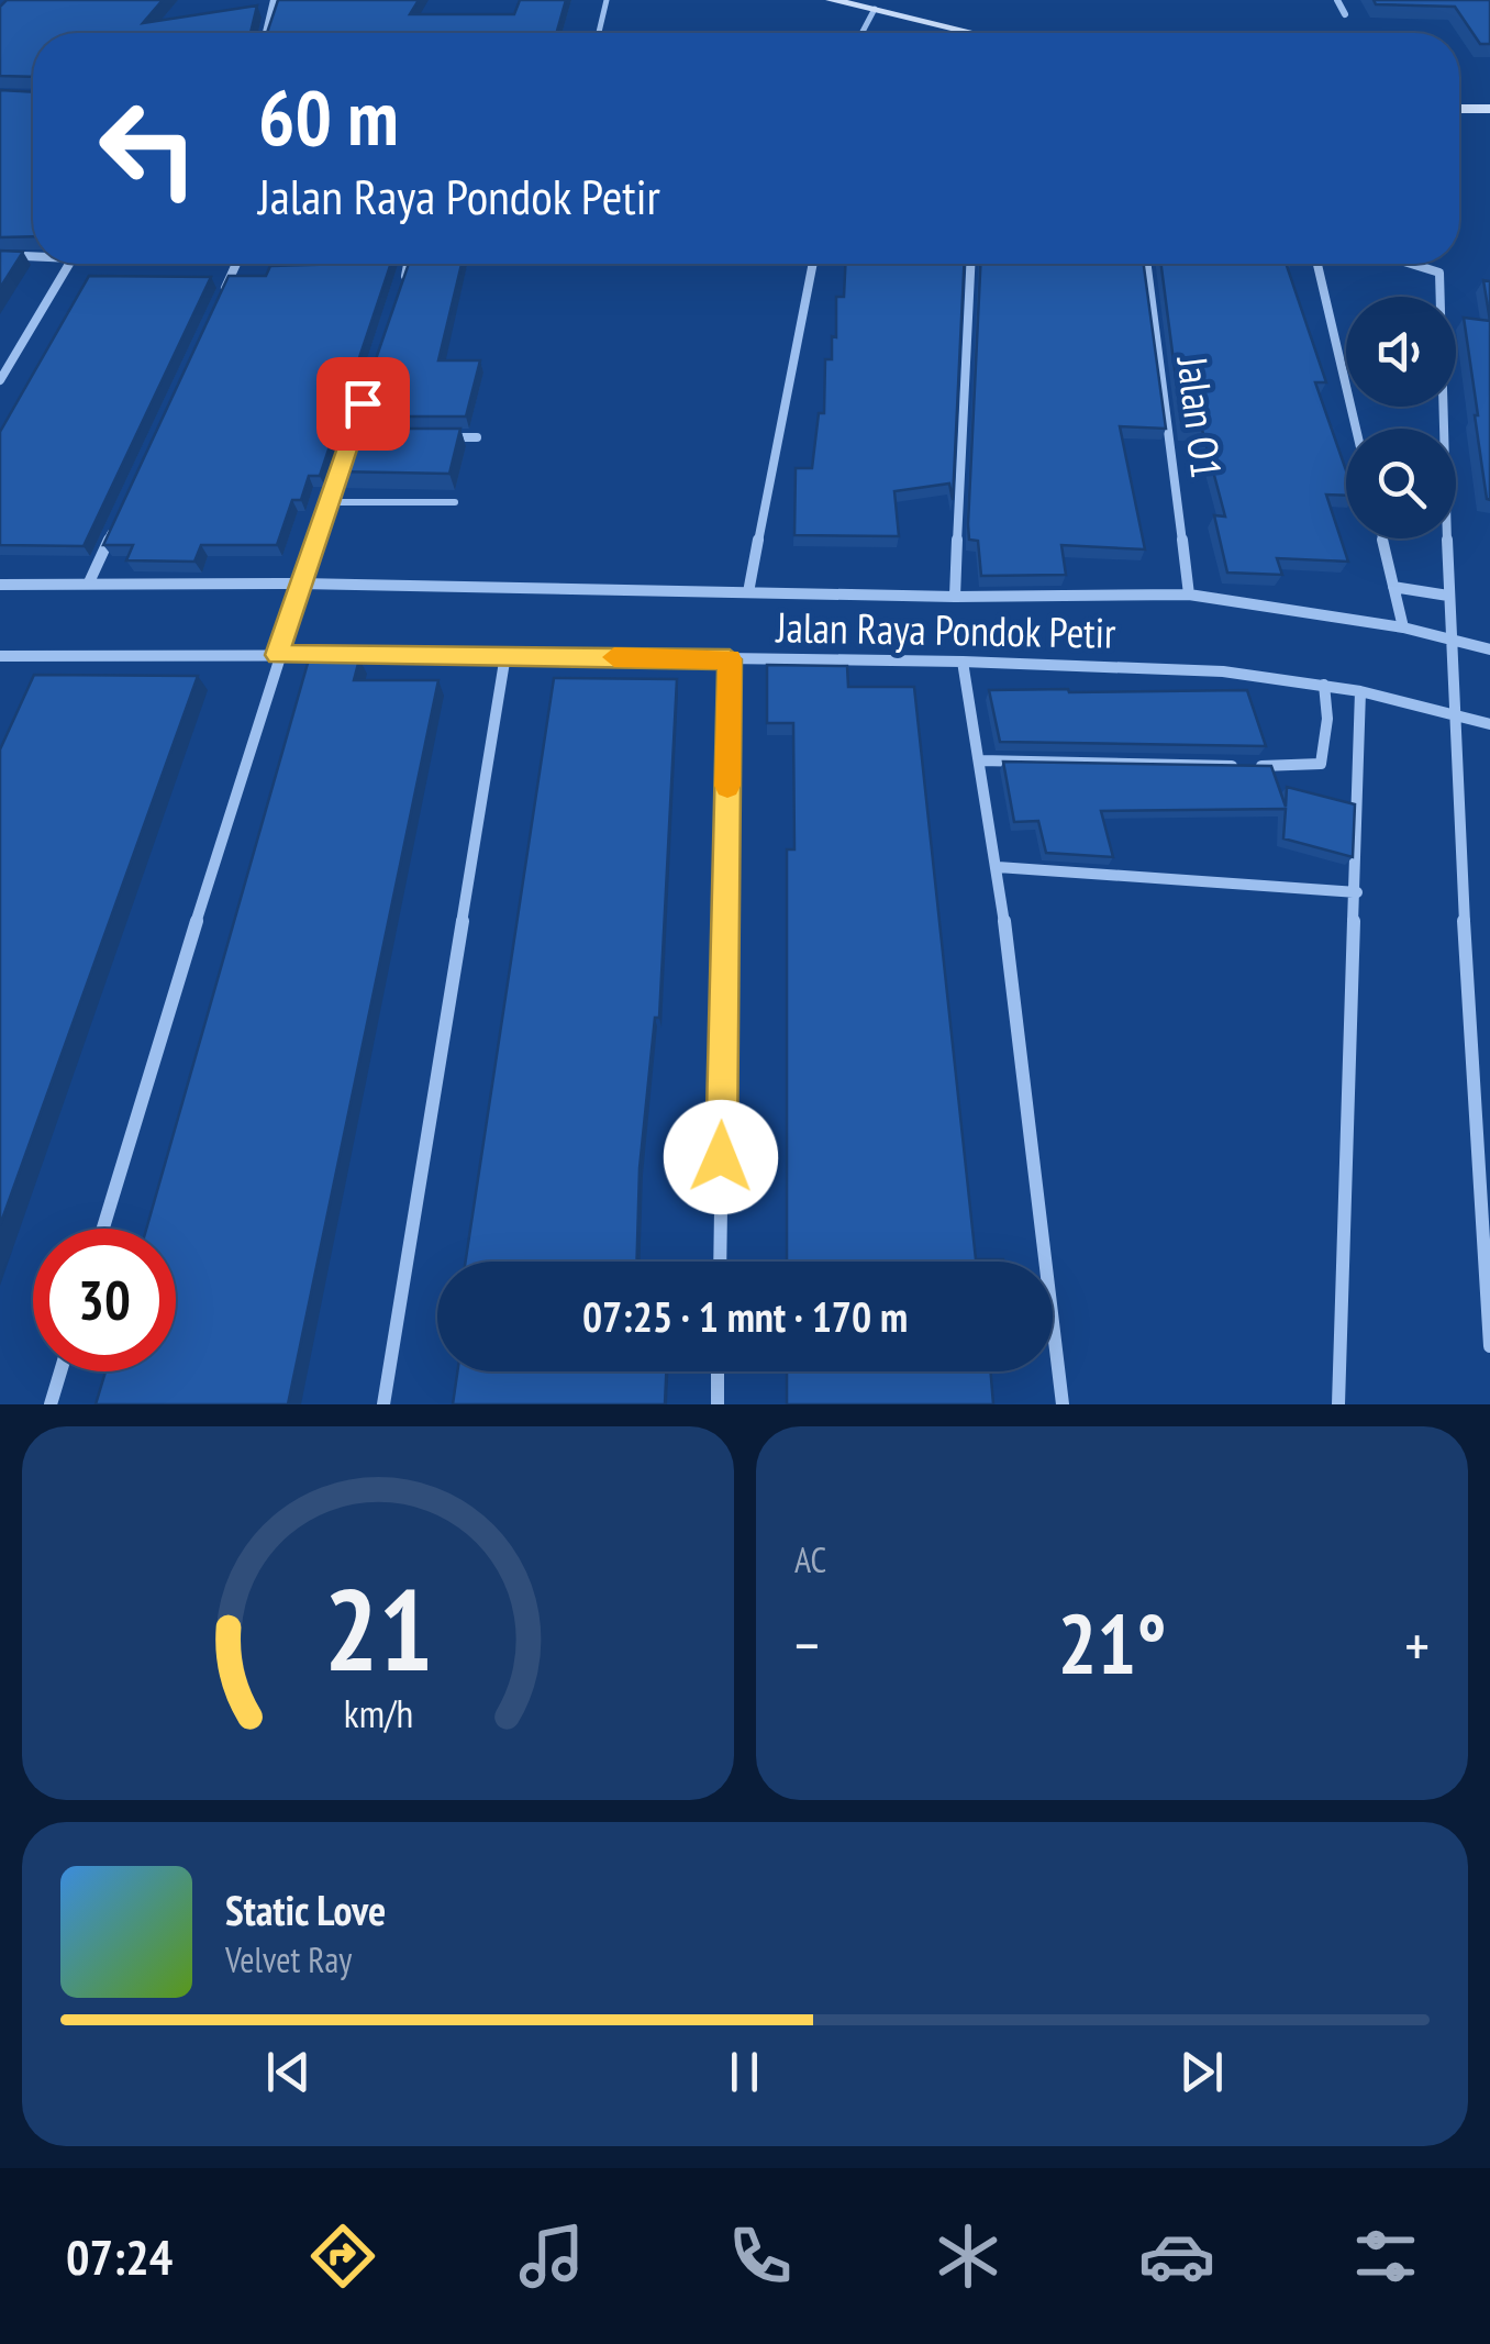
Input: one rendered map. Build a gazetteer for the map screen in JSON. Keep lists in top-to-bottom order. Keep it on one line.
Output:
{"streets":{"street":["Jalan O1","Jalan Raya Pondok Petir"]},"crossings":[["Jalan O1","Jalan Raya Pondok Petir"]],"page":{"turn":["60 m","Jalan Raya Pondok Petir"],"limit":"30","trip":"07:25 · 1 mnt · 170 m","tile":"AC","heat":["−","21°","+"],"song":["Static Love","Velvet Ray"],"tabs":"07:24","gauge":["21","km/h"]}}
